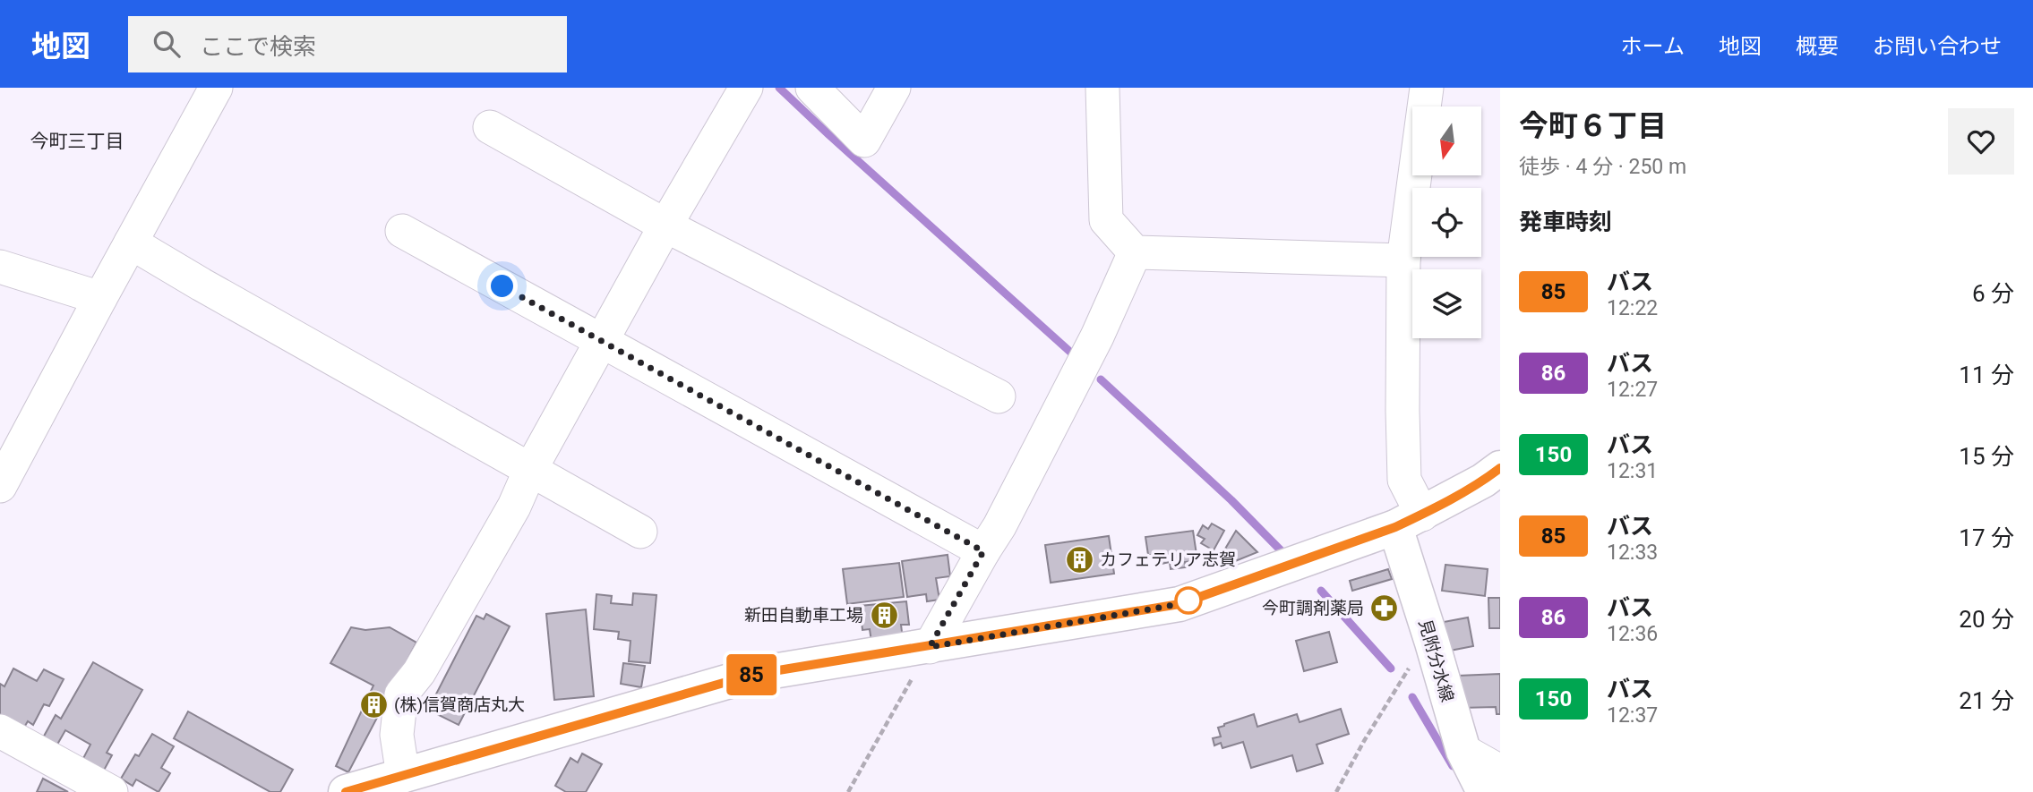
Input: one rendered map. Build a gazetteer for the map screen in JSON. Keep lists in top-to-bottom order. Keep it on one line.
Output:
{"streets":{"main road":["見附分水線"]},"districts":["今町三丁目"],"places":{"building":["カフェテリア志賀","新田自動車工場","(株)信賀商店丸大"],"pharmacy":["今町調剤薬局"]},"lines":["bus line 85"],"north":"bottom","page":{"header":"地図","search":"ここで検索","nav":["ホーム","地図","概要","お問い合わせ"],"on_map":"85","heading":[["今町６丁目","徒歩 · 4 分 · 250 m"],"発車時刻"],"list":[{"mark":"85","name":"バス","note":"12:22","value":"6 分"},{"mark":"86","name":"バス","note":"12:27","value":"11 分"},{"mark":"150","name":"バス","note":"12:31","value":"15 分"},{"mark":"85","name":"バス","note":"12:33","value":"17 分"},{"mark":"86","name":"バス","note":"12:36","value":"20 分"},{"mark":"150","name":"バス","note":"12:37","value":"21 分"}]}}
